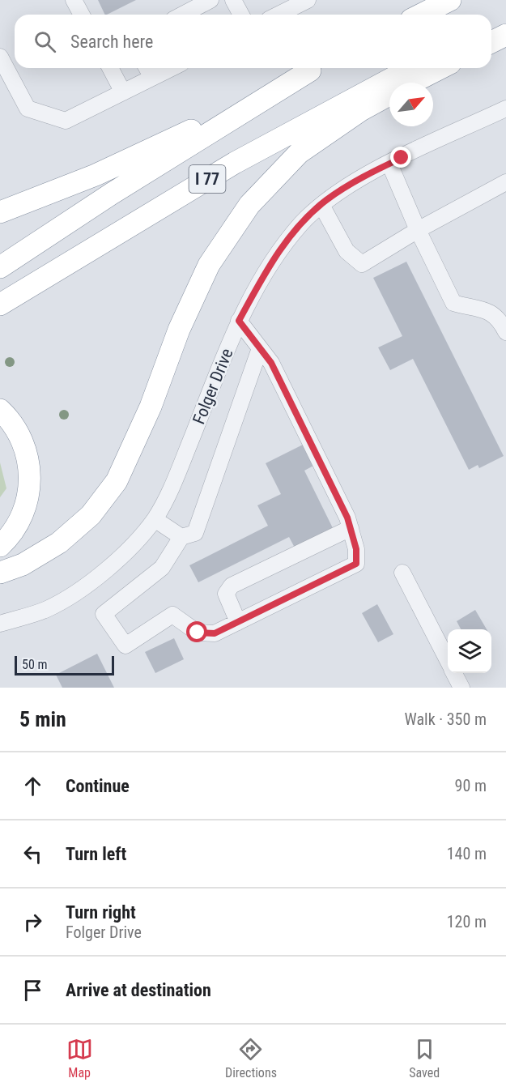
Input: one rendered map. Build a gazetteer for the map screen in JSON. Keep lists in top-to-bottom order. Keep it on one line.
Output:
{"streets":{"highway":["I 77"],"street":["Folger Drive"]},"scale_bar":"50 m","north":"top right","page":{"search":"Search here","scale":"50 m","heading":["5 min","Walk · 350 m"],"list":[["Continue","90 m"],["Turn left","140 m"],["Turn right","Folger Drive","120 m"],"Arrive at destination"],"nav":["Map","Directions","Saved"]}}
